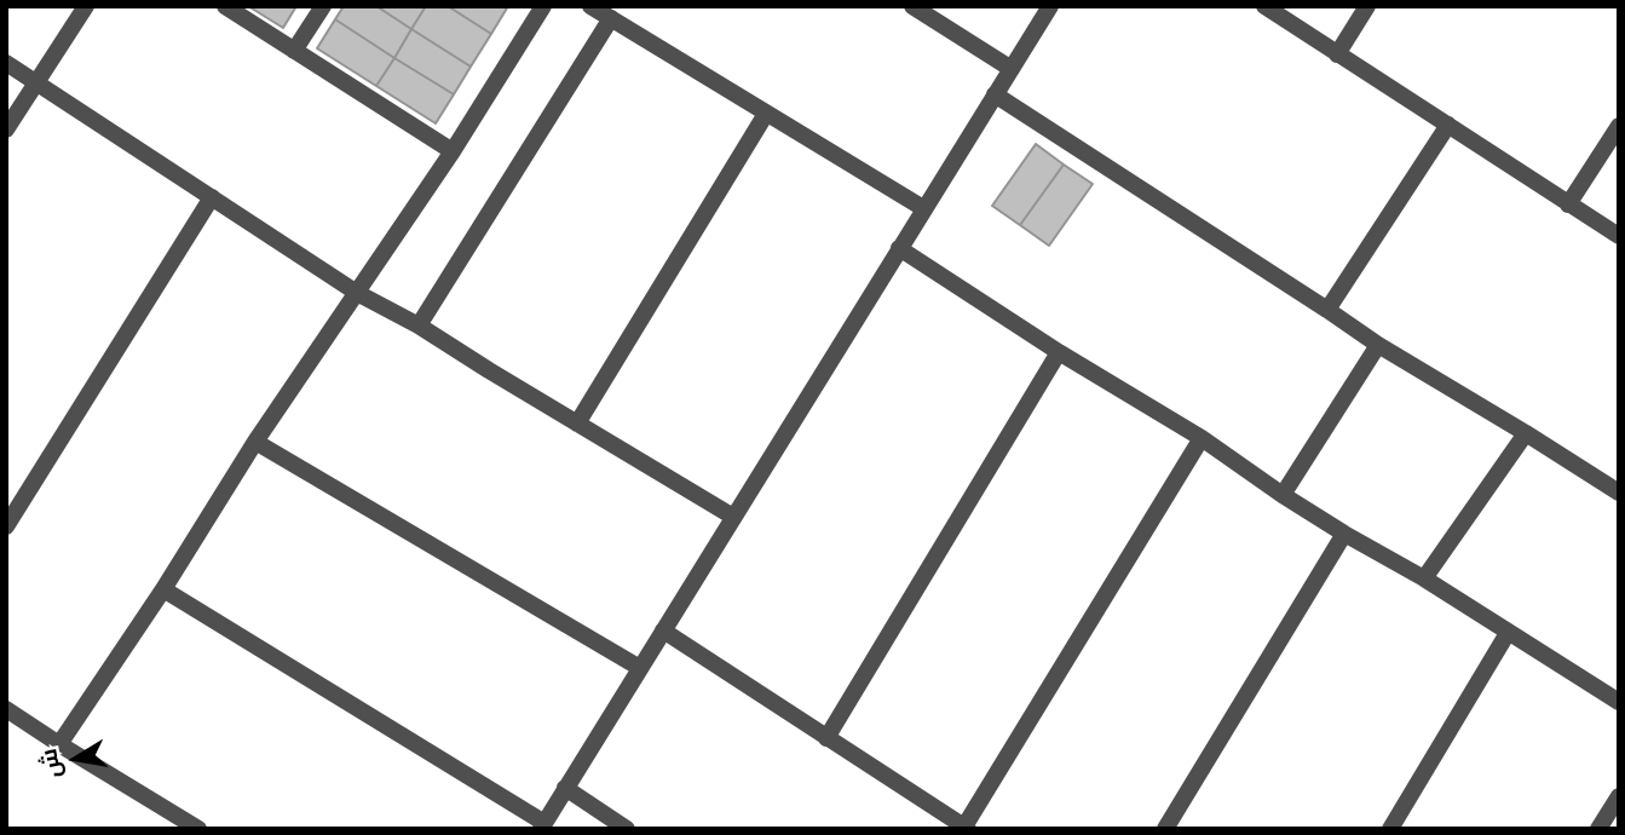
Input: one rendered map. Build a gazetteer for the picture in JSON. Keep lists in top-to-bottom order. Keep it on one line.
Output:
{"north":"left"}
